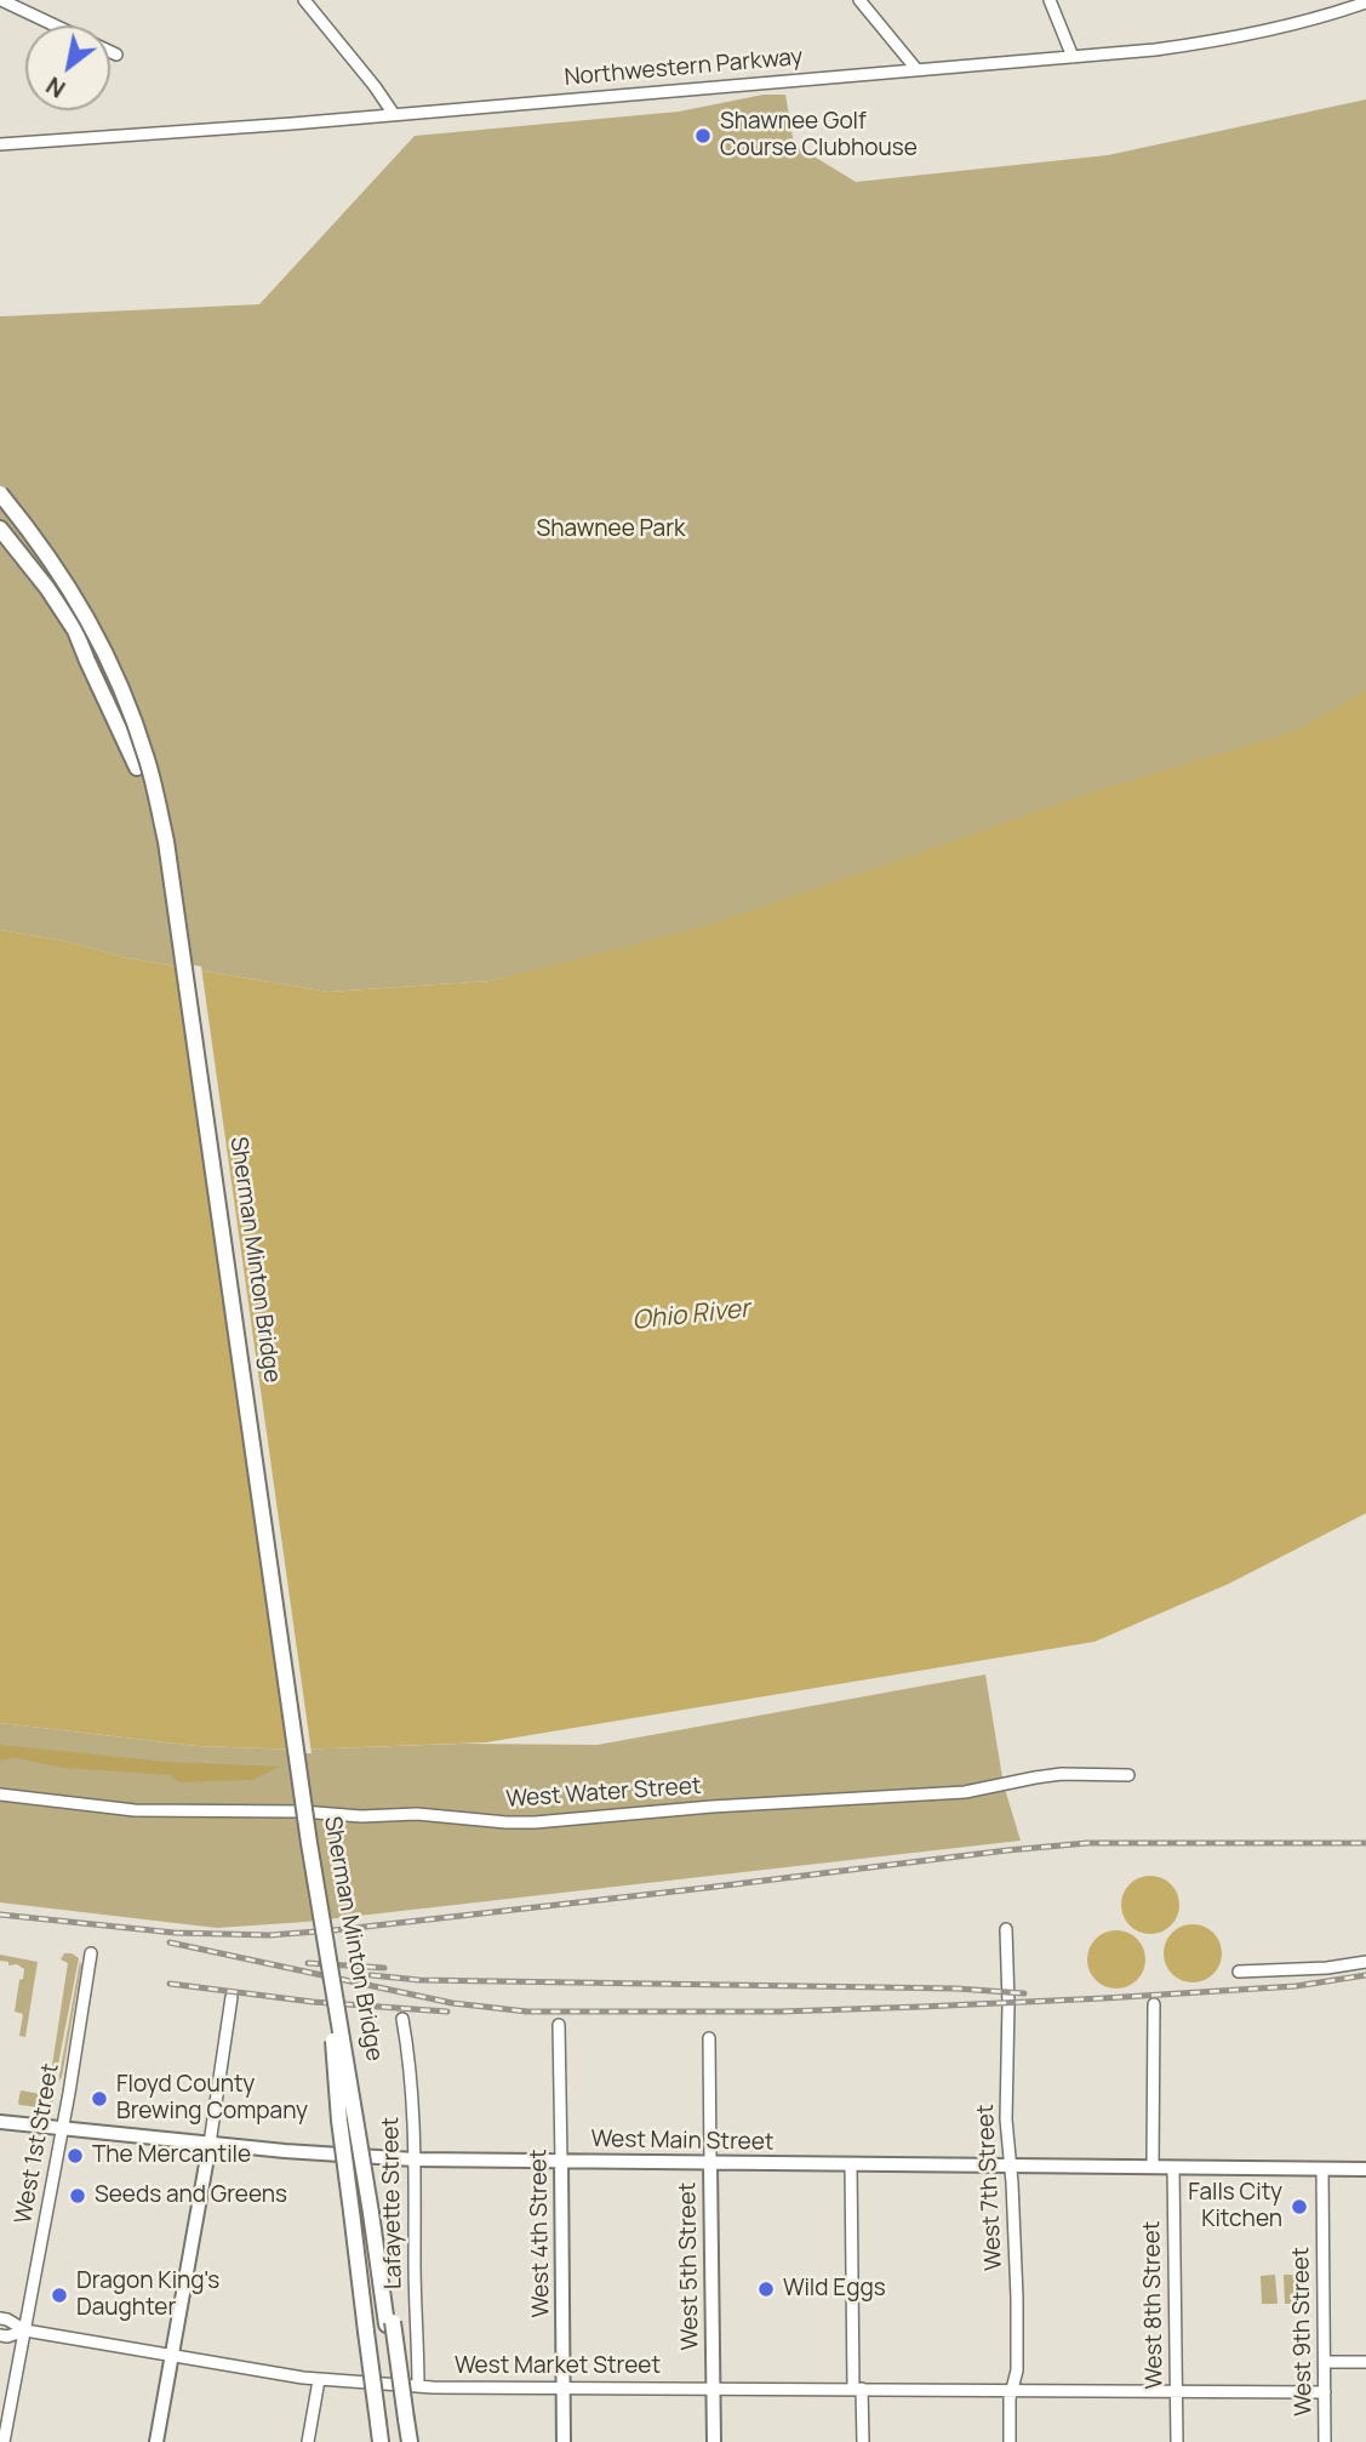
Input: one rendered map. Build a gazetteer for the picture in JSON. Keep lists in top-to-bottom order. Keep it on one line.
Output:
{"streets":{"highway":["Sherman Minton Bridge"],"main road":["West Main Street","West 4th Street","West 5th Street"],"street":["Northwestern Parkway","West Water Street","West 1st Street","West 7th Street","Lafayette Street","West 8th Street","West 9th Street","West Market Street"]},"crossings":[["West Main Street","West 1st Street"],["West Main Street","West 7th Street"],["West Main Street","Lafayette Street"],["West Main Street","West 4th Street"],["West Main Street","West 5th Street"],["West Main Street","West 8th Street"],["West Main Street","West 9th Street"],["West 1st Street","West Market Street"],["West 7th Street","West Market Street"],["Lafayette Street","West Market Street"],["West 4th Street","West Market Street"],["West 5th Street","West Market Street"],["West 8th Street","West Market Street"],["West 9th Street","West Market Street"]],"water":["Ohio River"],"parks":["Shawnee Park"],"places":["Shawnee Golf Course Clubhouse","Floyd County Brewing Company","The Mercantile","Seeds and Greens","Falls City Kitchen","Wild Eggs","Dragon King's Daughter"],"north":"bottom left"}
